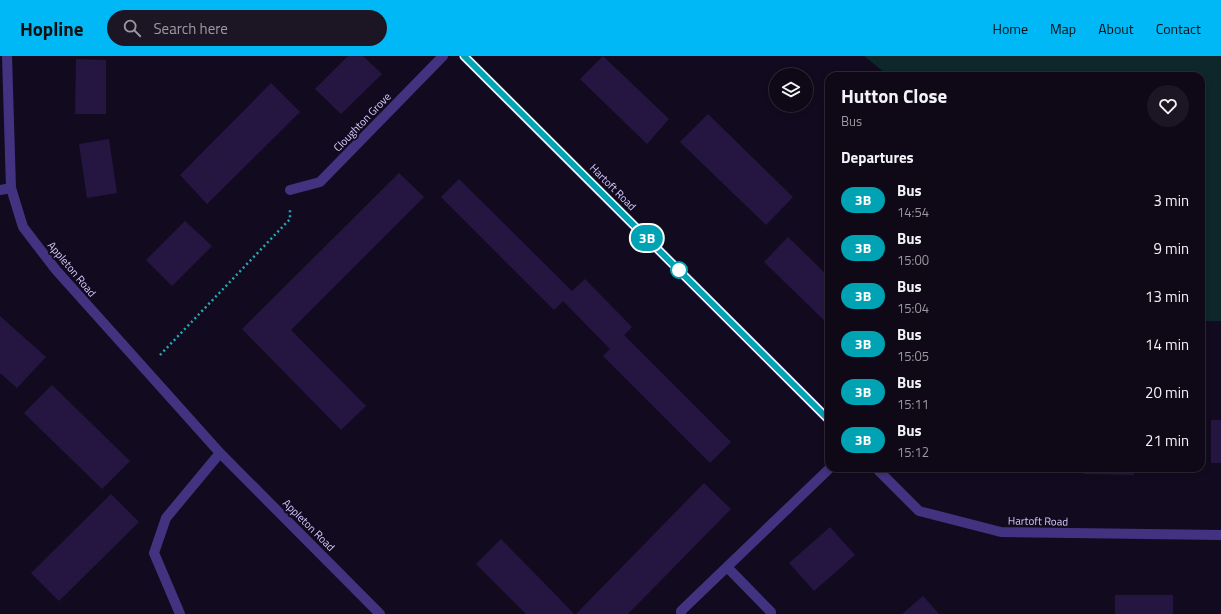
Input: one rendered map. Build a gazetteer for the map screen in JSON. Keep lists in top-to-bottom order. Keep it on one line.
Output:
{"streets":{"street":["Cloughton Grove","Hartoft Road","Appleton Road"]},"lines":["bus line 3B"],"page":{"header":"Hopline","search":"Search here","nav":["Home","Map","About","Contact"],"on_map":"3B","heading":[["Hutton Close","Bus"],"Departures"],"list":[{"mark":"3B","name":"Bus","note":"14:54","value":"3 min"},{"mark":"3B","name":"Bus","note":"15:00","value":"9 min"},{"mark":"3B","name":"Bus","note":"15:04","value":"13 min"},{"mark":"3B","name":"Bus","note":"15:05","value":"14 min"},{"mark":"3B","name":"Bus","note":"15:11","value":"20 min"},{"mark":"3B","name":"Bus","note":"15:12","value":"21 min"}]}}
